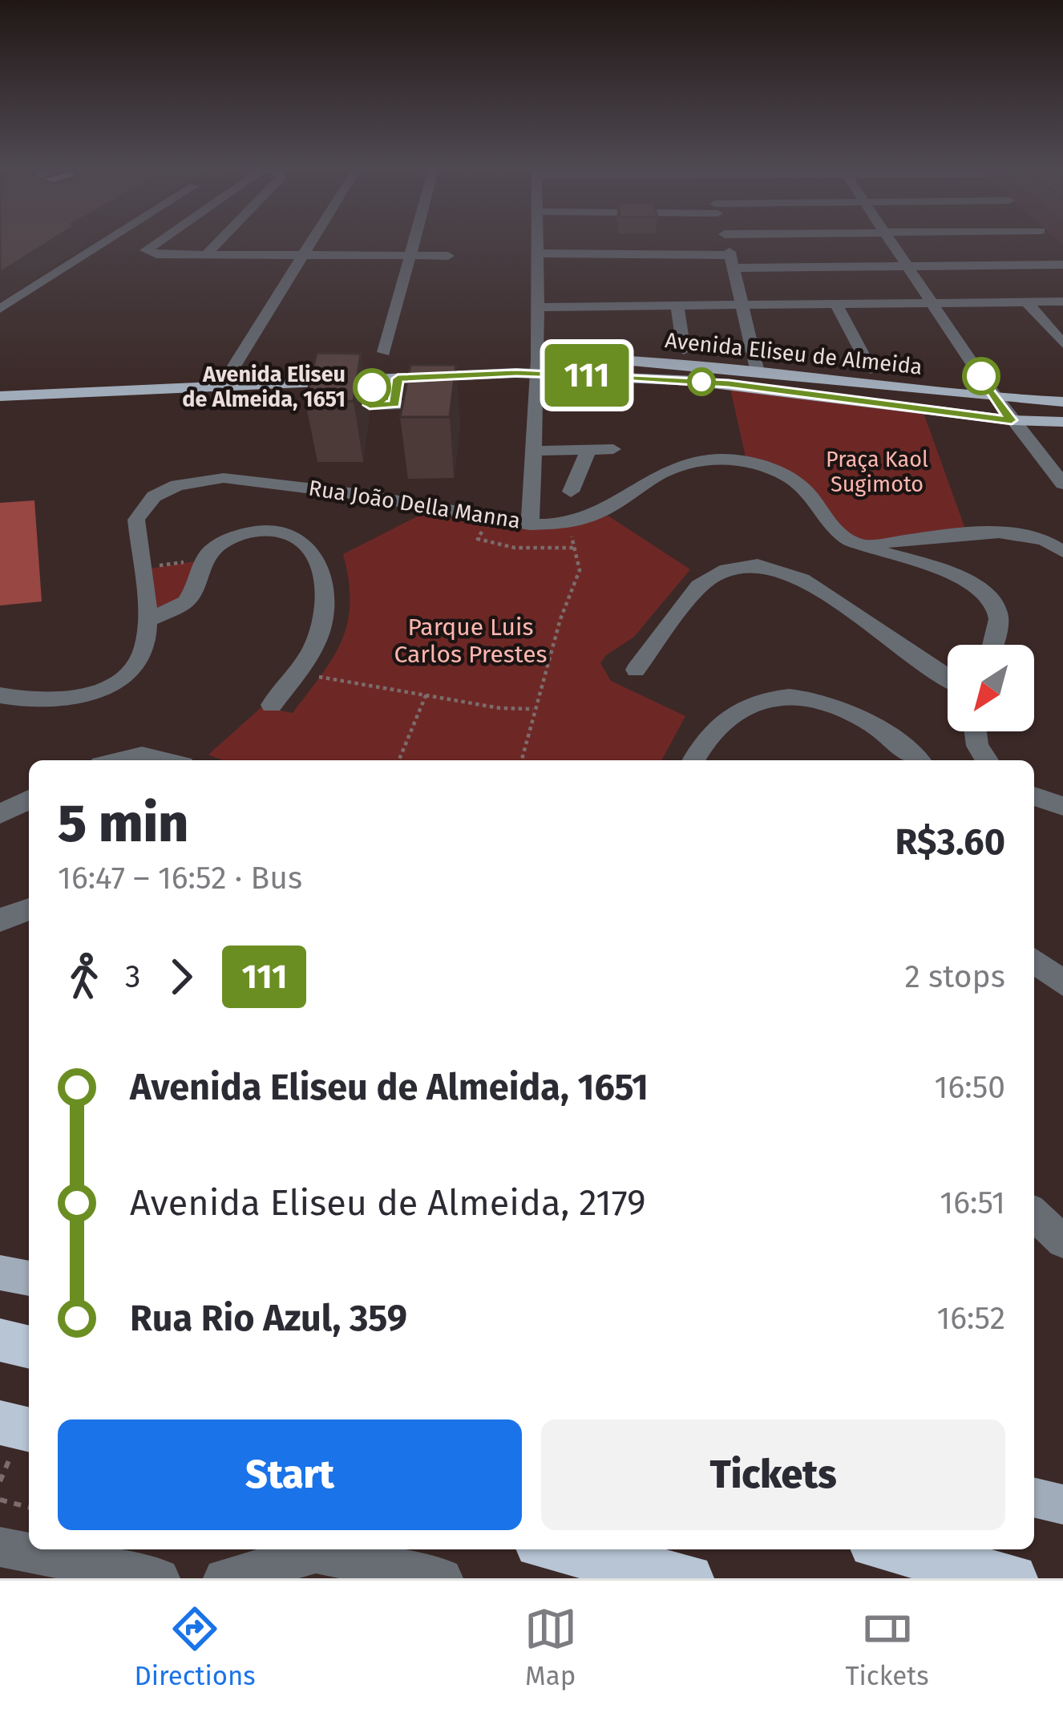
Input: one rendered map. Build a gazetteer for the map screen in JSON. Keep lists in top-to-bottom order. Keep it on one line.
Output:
{"streets":{"main road":["Avenida Eliseu de Almeida"],"street":["Rua João Della Manna"]},"parks":["Praça Kaol Sugimoto","Parque Luis Carlos Prestes"],"places":["Avenida Eliseu de Almeida, 1651"],"lines":["bus line 111"],"north":"bottom left","page":{"on_map":"111","heading":["5 min","16:47 – 16:52 · Bus","R$3.60"],"legs":["3","111","2 stops"],"list":[{"name":"Avenida Eliseu de Almeida, 1651","value":"16:50"},{"name":"Avenida Eliseu de Almeida, 2179","value":"16:51"},{"name":"Rua Rio Azul, 359","value":"16:52"}],"buttons":["Start","Tickets"],"tabs":["Directions","Map","Tickets"]}}
